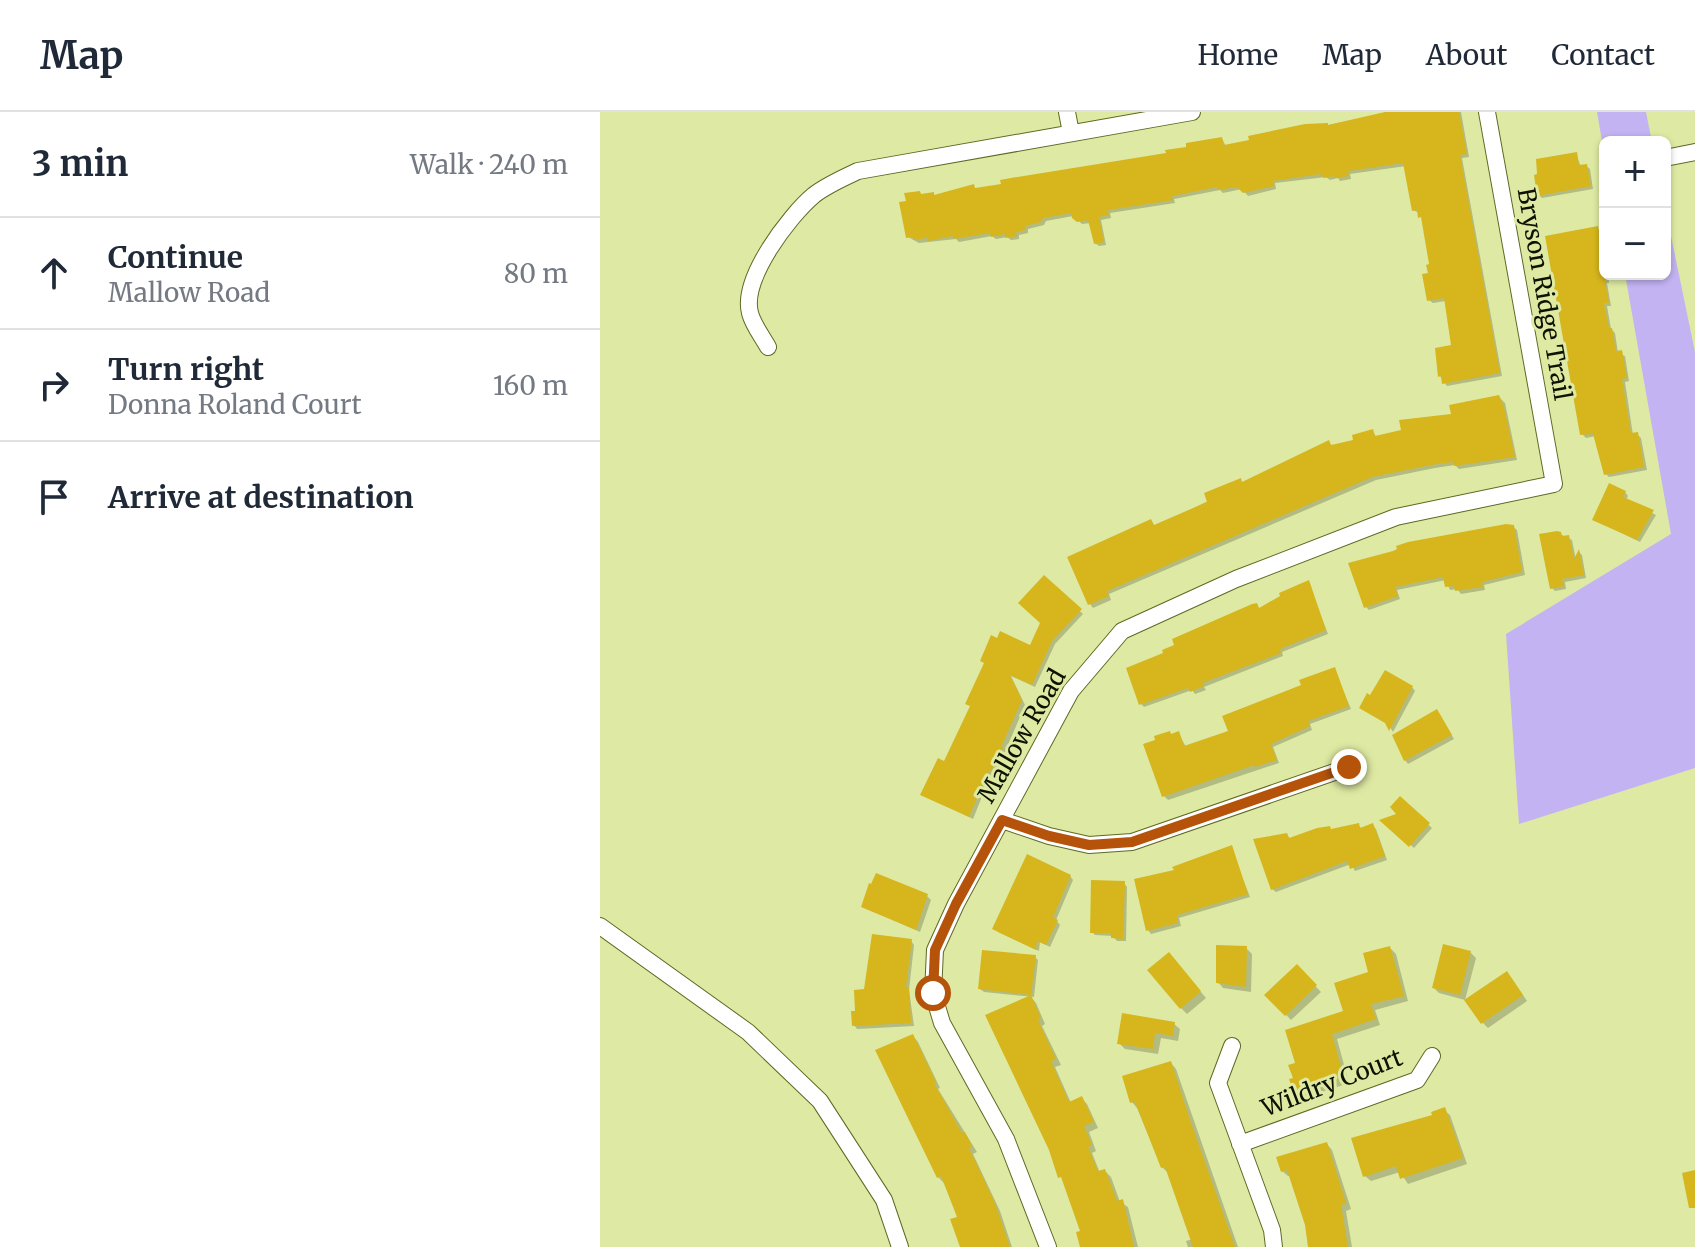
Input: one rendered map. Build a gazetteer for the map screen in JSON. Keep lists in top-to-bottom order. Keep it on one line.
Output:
{"streets":{"street":["Bryson Ridge Trail","Mallow Road","Wildry Court"]},"crossings":[["Bryson Ridge Trail","Mallow Road"]],"page":{"header":"Map","nav":["Home","Map","About","Contact"],"heading":["3 min","Walk · 240 m"],"map_buttons":["+","−"],"list":[["Continue","Mallow Road","80 m"],["Turn right","Donna Roland Court","160 m"],"Arrive at destination"]}}
